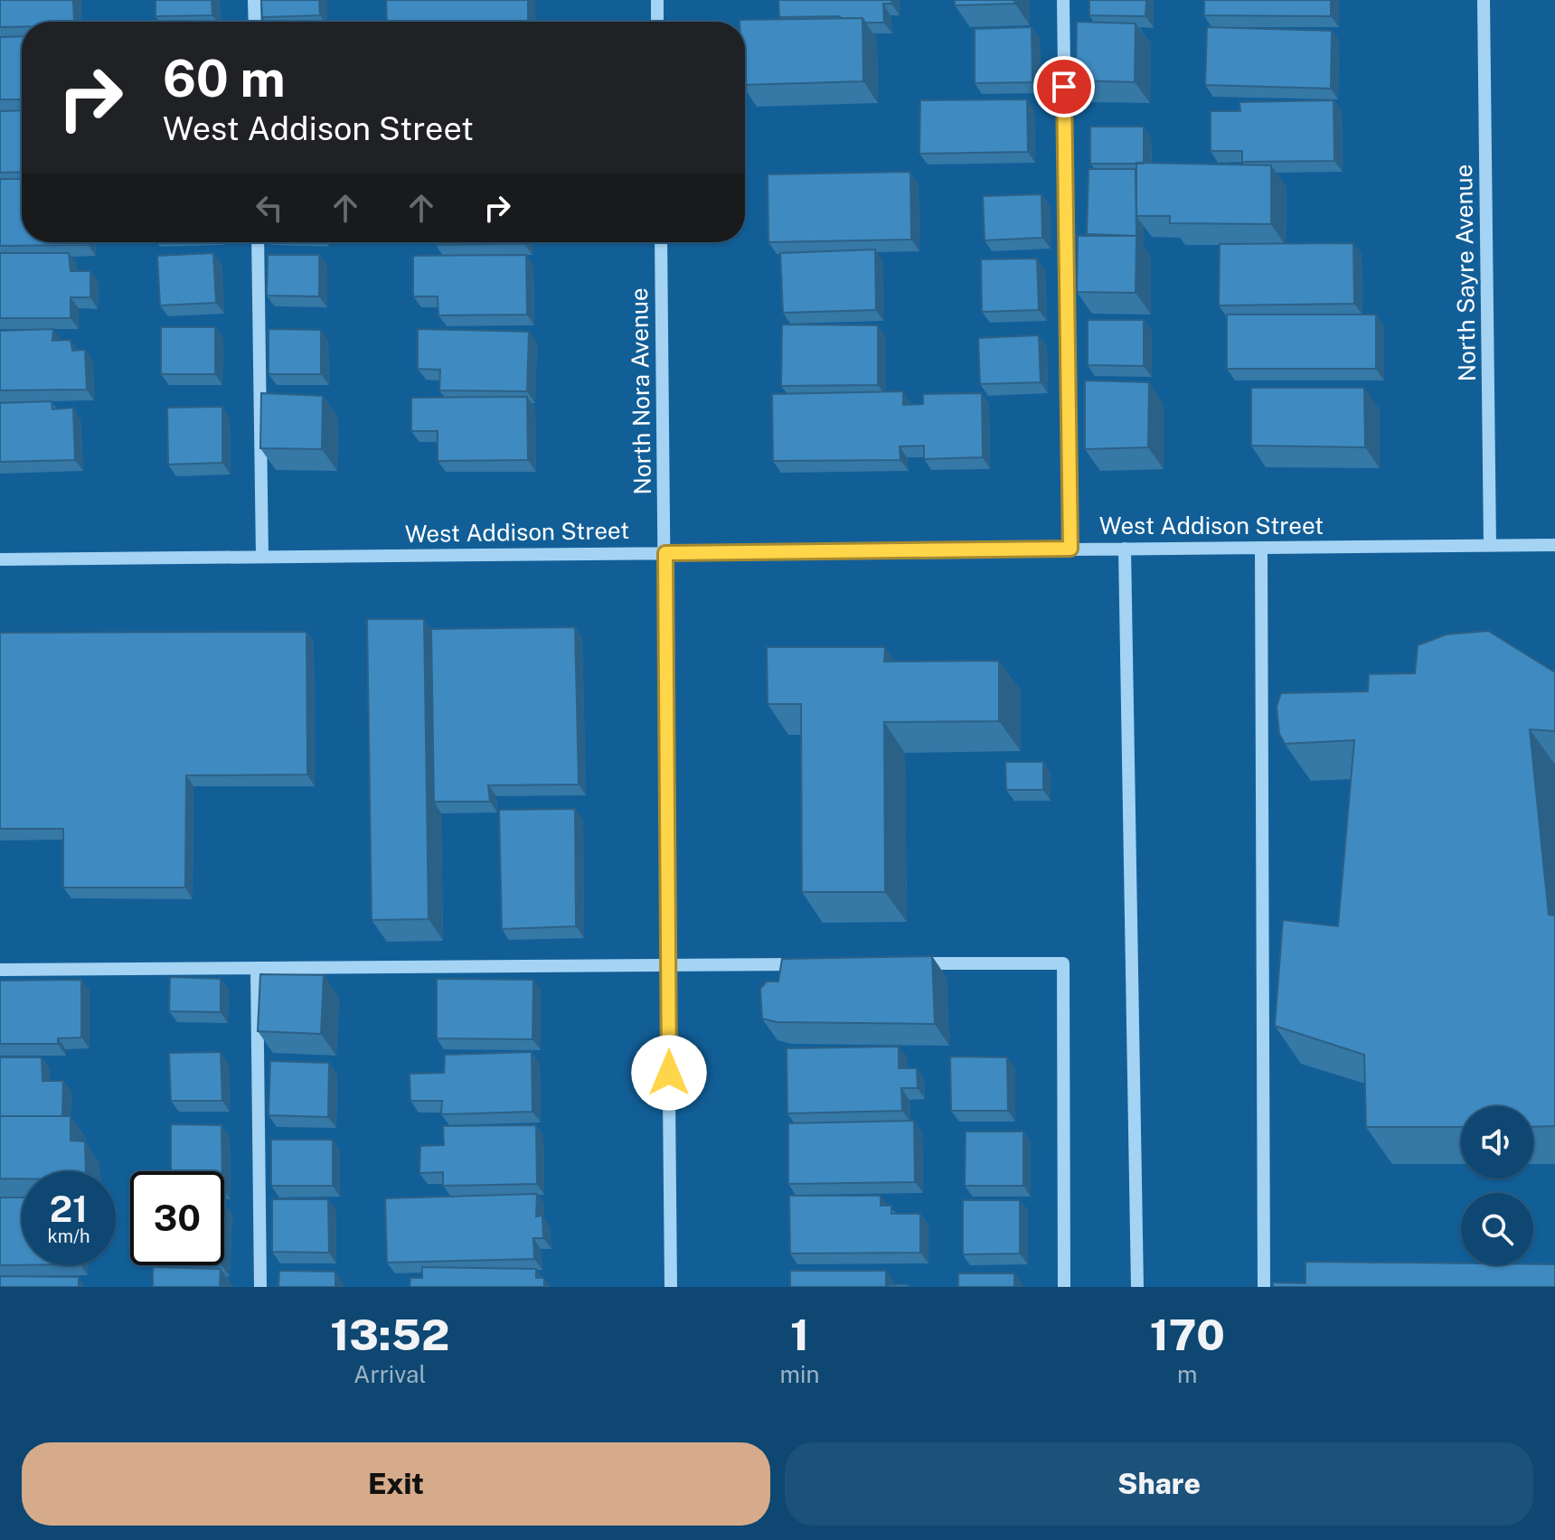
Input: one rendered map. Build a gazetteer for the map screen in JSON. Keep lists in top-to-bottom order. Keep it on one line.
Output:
{"streets":{"street":["North Sayre Avenue","North Nora Avenue","West Addison Street"]},"crossings":[["North Sayre Avenue","West Addison Street"],["North Nora Avenue","West Addison Street"]],"page":{"turn":["60 m","West Addison Street"],"speed":"21 km/h","limit":"30","eta":["13:52","Arrival","1","min","170","m"],"buttons":["Exit","Share"]}}
